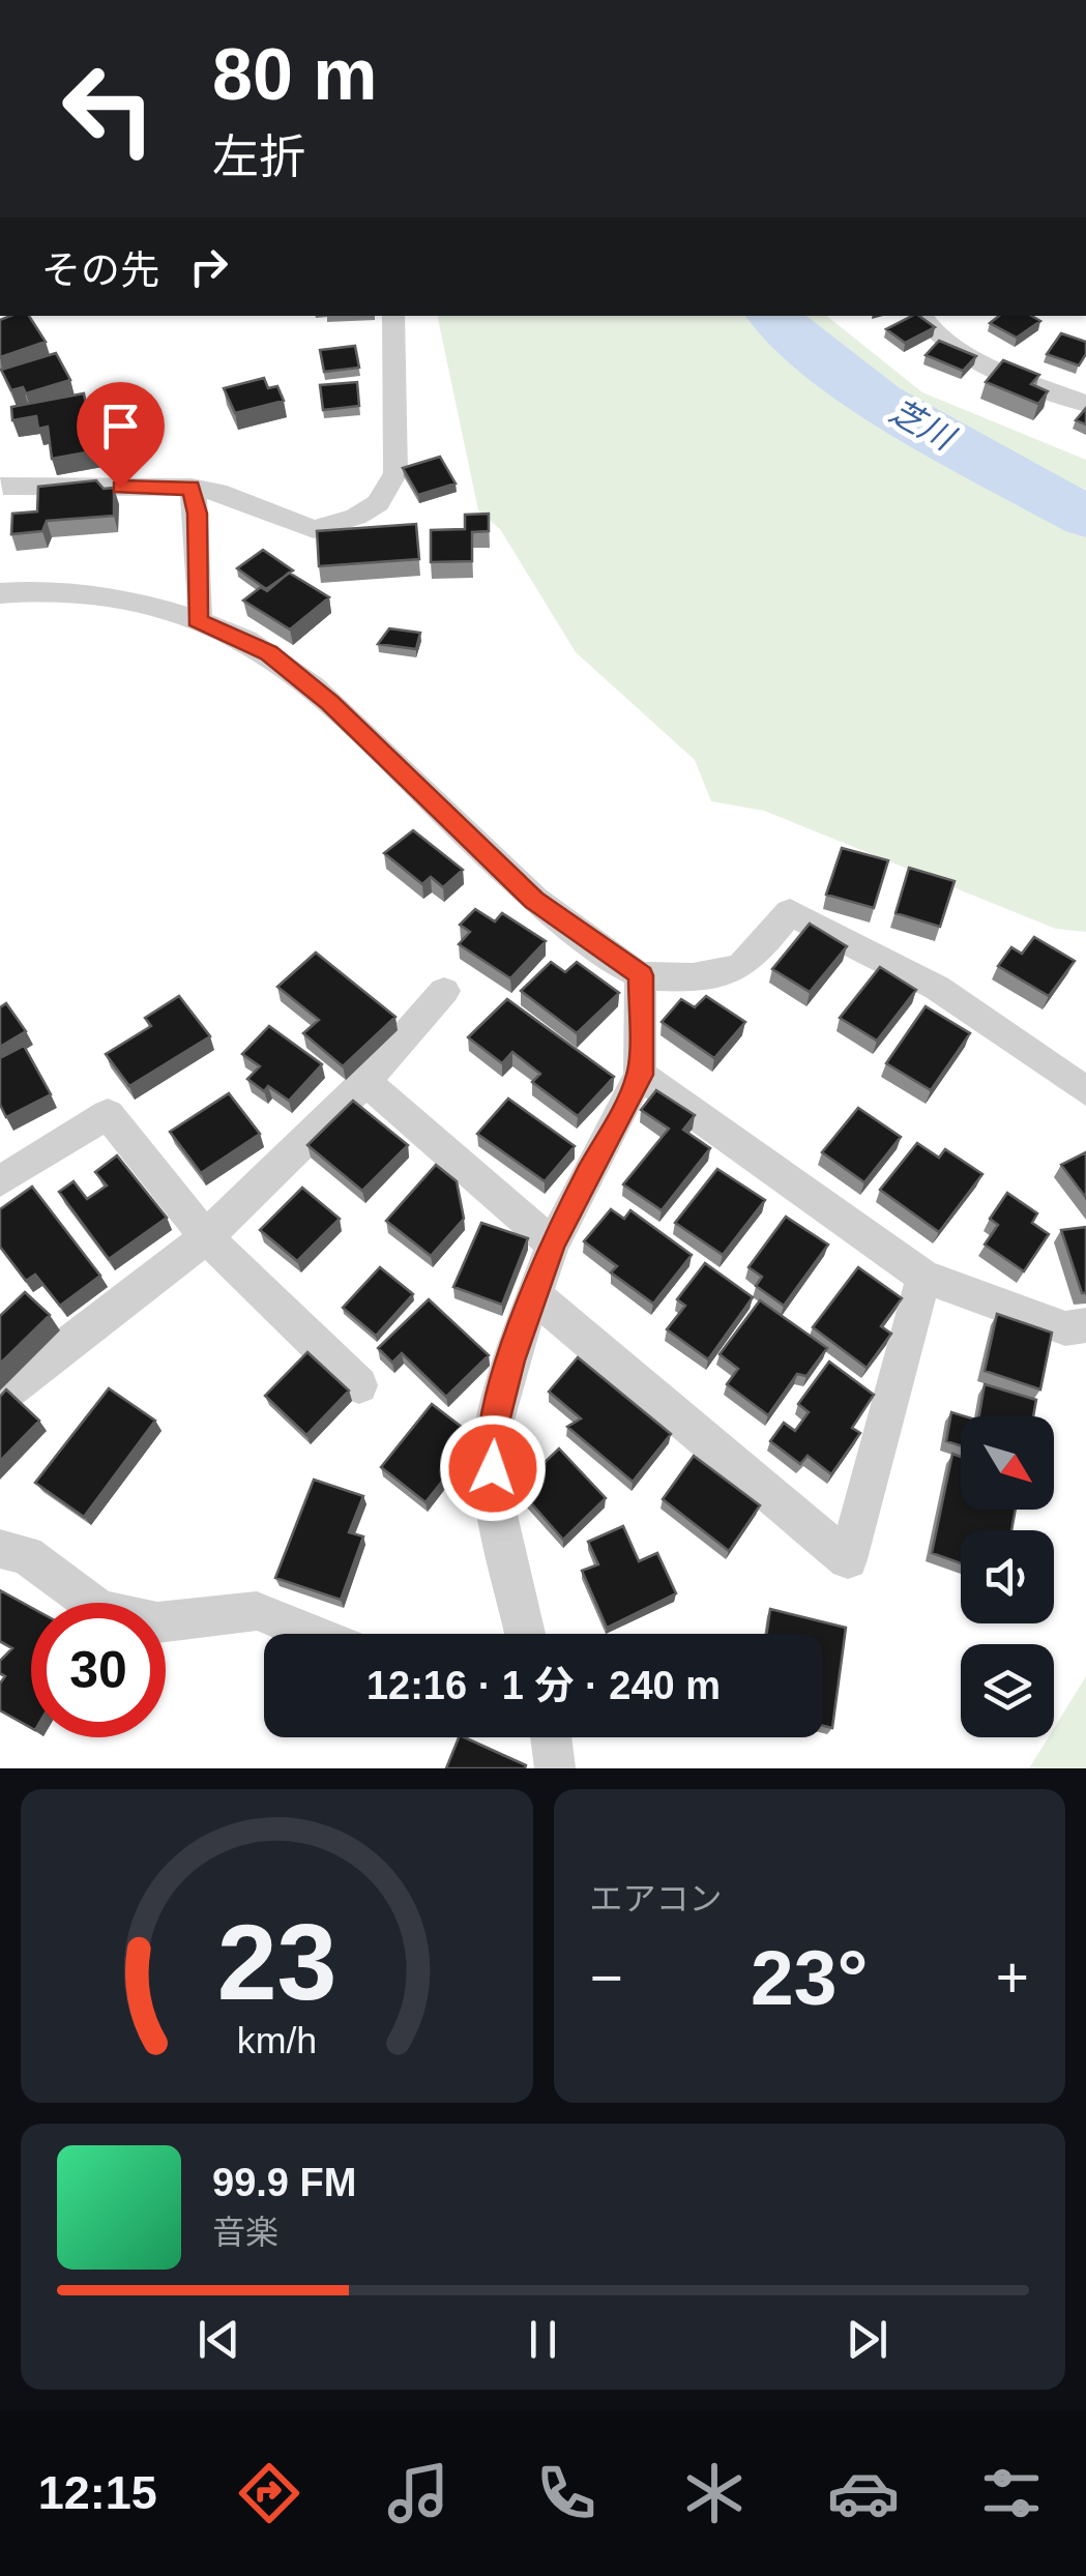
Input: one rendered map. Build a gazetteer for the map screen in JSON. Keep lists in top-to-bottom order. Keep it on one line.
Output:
{"water":["芝川"],"north":"bottom right","page":{"turn":["80 m","左折"],"then":"その先","limit":"30","trip":"12:16 · 1 分 · 240 m","tile":"エアコン","heat":["−","23°","+"],"song":["99.9 FM","音楽"],"tabs":"12:15","gauge":["23","km/h"]}}
